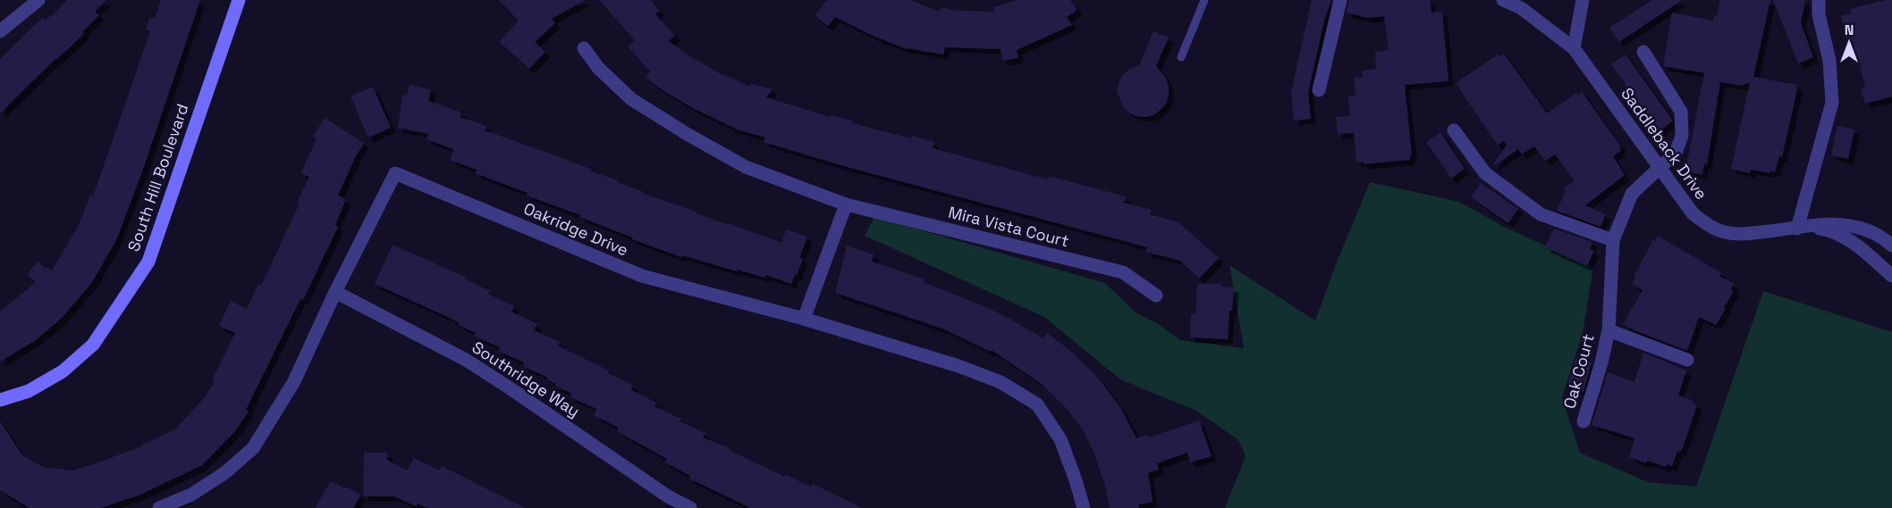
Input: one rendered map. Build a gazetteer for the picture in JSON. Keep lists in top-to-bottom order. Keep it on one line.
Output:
{"streets":{"street":["Saddleback Drive","South Hill Boulevard","Mira Vista Court","Oakridge Drive","Oak Court","Southridge Way"]},"crossings":[["Saddleback Drive","Oak Court"],["Oakridge Drive","Southridge Way"]],"north":"top"}
